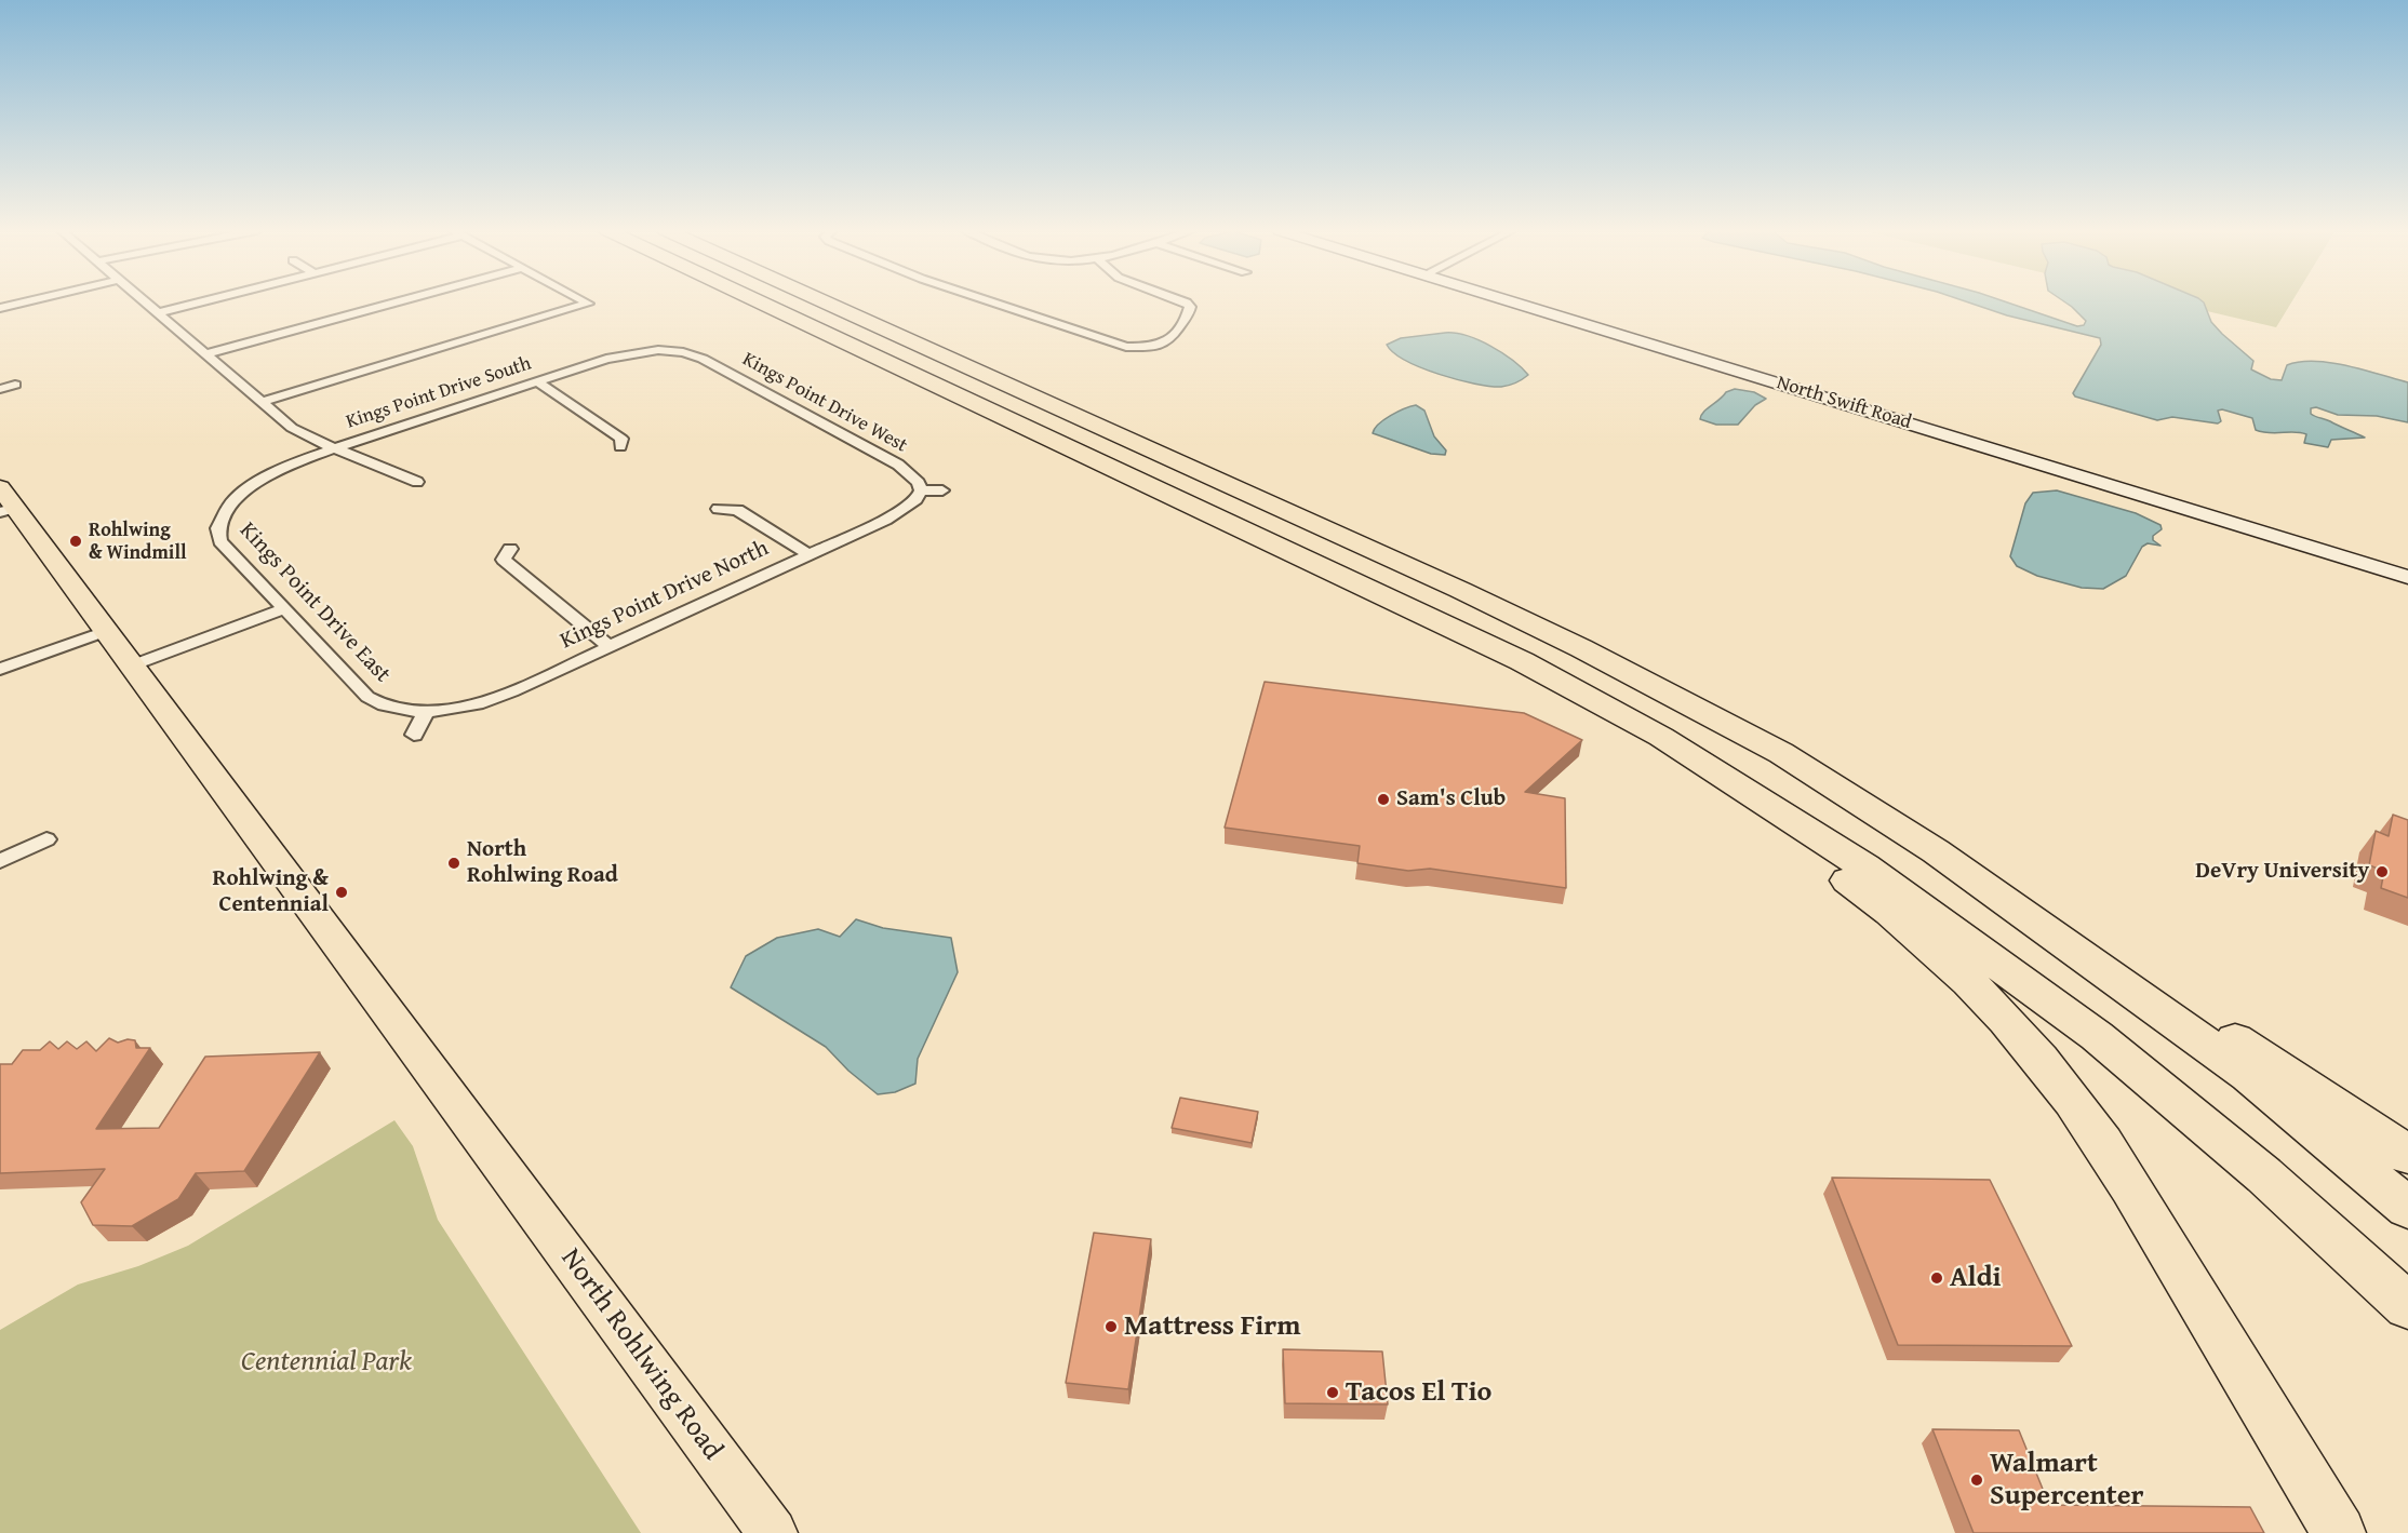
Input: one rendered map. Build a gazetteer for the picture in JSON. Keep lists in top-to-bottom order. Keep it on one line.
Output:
{"streets":{"main road":["North Rohlwing Road"],"street":["Kings Point Drive South","Kings Point Drive West","North Swift Road","Kings Point Drive North","Kings Point Drive East"]},"crossings":[["Kings Point Drive South","Kings Point Drive West"],["Kings Point Drive South","Kings Point Drive East"],["Kings Point Drive West","Kings Point Drive North"],["Kings Point Drive North","Kings Point Drive East"]],"parks":["Centennial Park"],"places":["Rohlwing & Windmill","Sam's Club","North Rohlwing Road","DeVry University","Rohlwing & Centennial","Aldi","Mattress Firm","Tacos El Tio","Walmart Supercenter"]}
